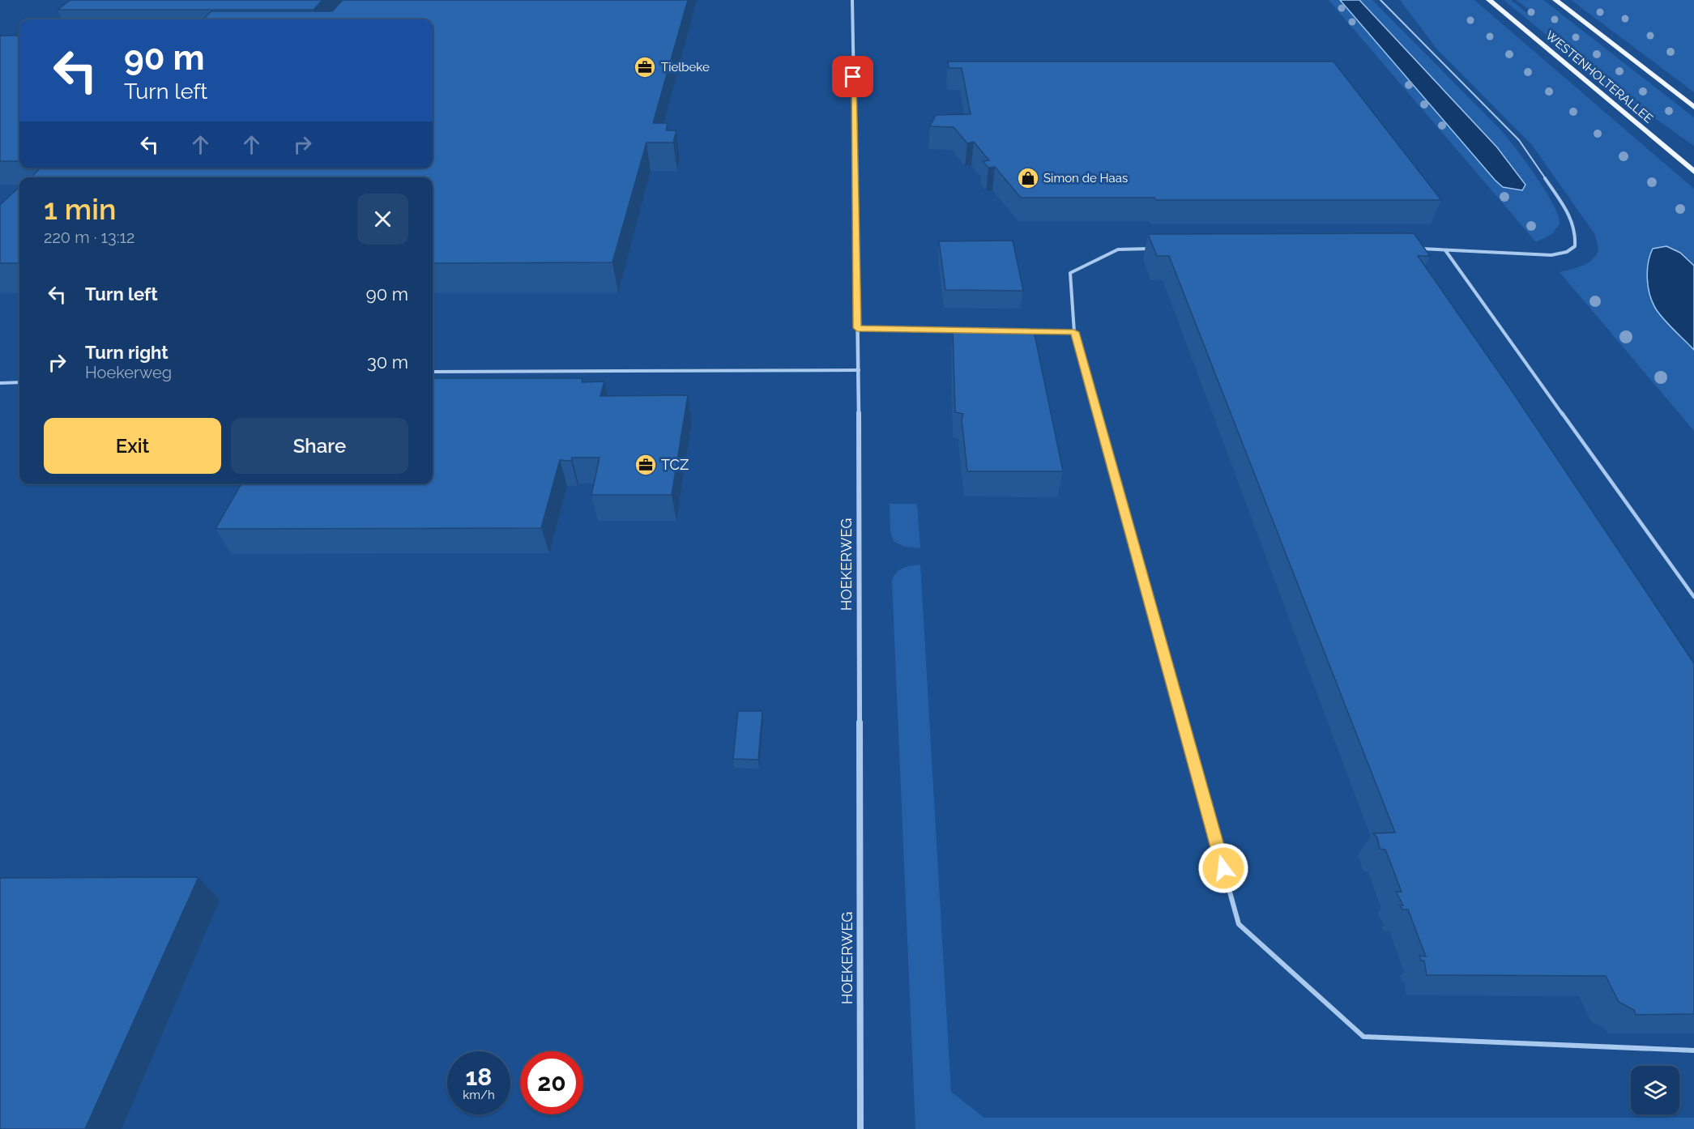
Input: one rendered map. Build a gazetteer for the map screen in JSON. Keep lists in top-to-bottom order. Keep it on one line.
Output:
{"streets":{"main road":["WESTENHOLTERALLEE"],"street":["HOEKERWEG"]},"places":{"office":["Tielbeke","TCZ"],"shop":["Simon de Haas"]},"page":{"turn":["90 m","Turn left"],"heading":["1 min","220 m · 13:12"],"list":[{"name":"Turn left","value":"90 m"},{"name":"Turn right","note":"Hoekerweg","value":"30 m"}],"buttons":["Exit","Share"],"speed":"18 km/h","limit":"20"}}
